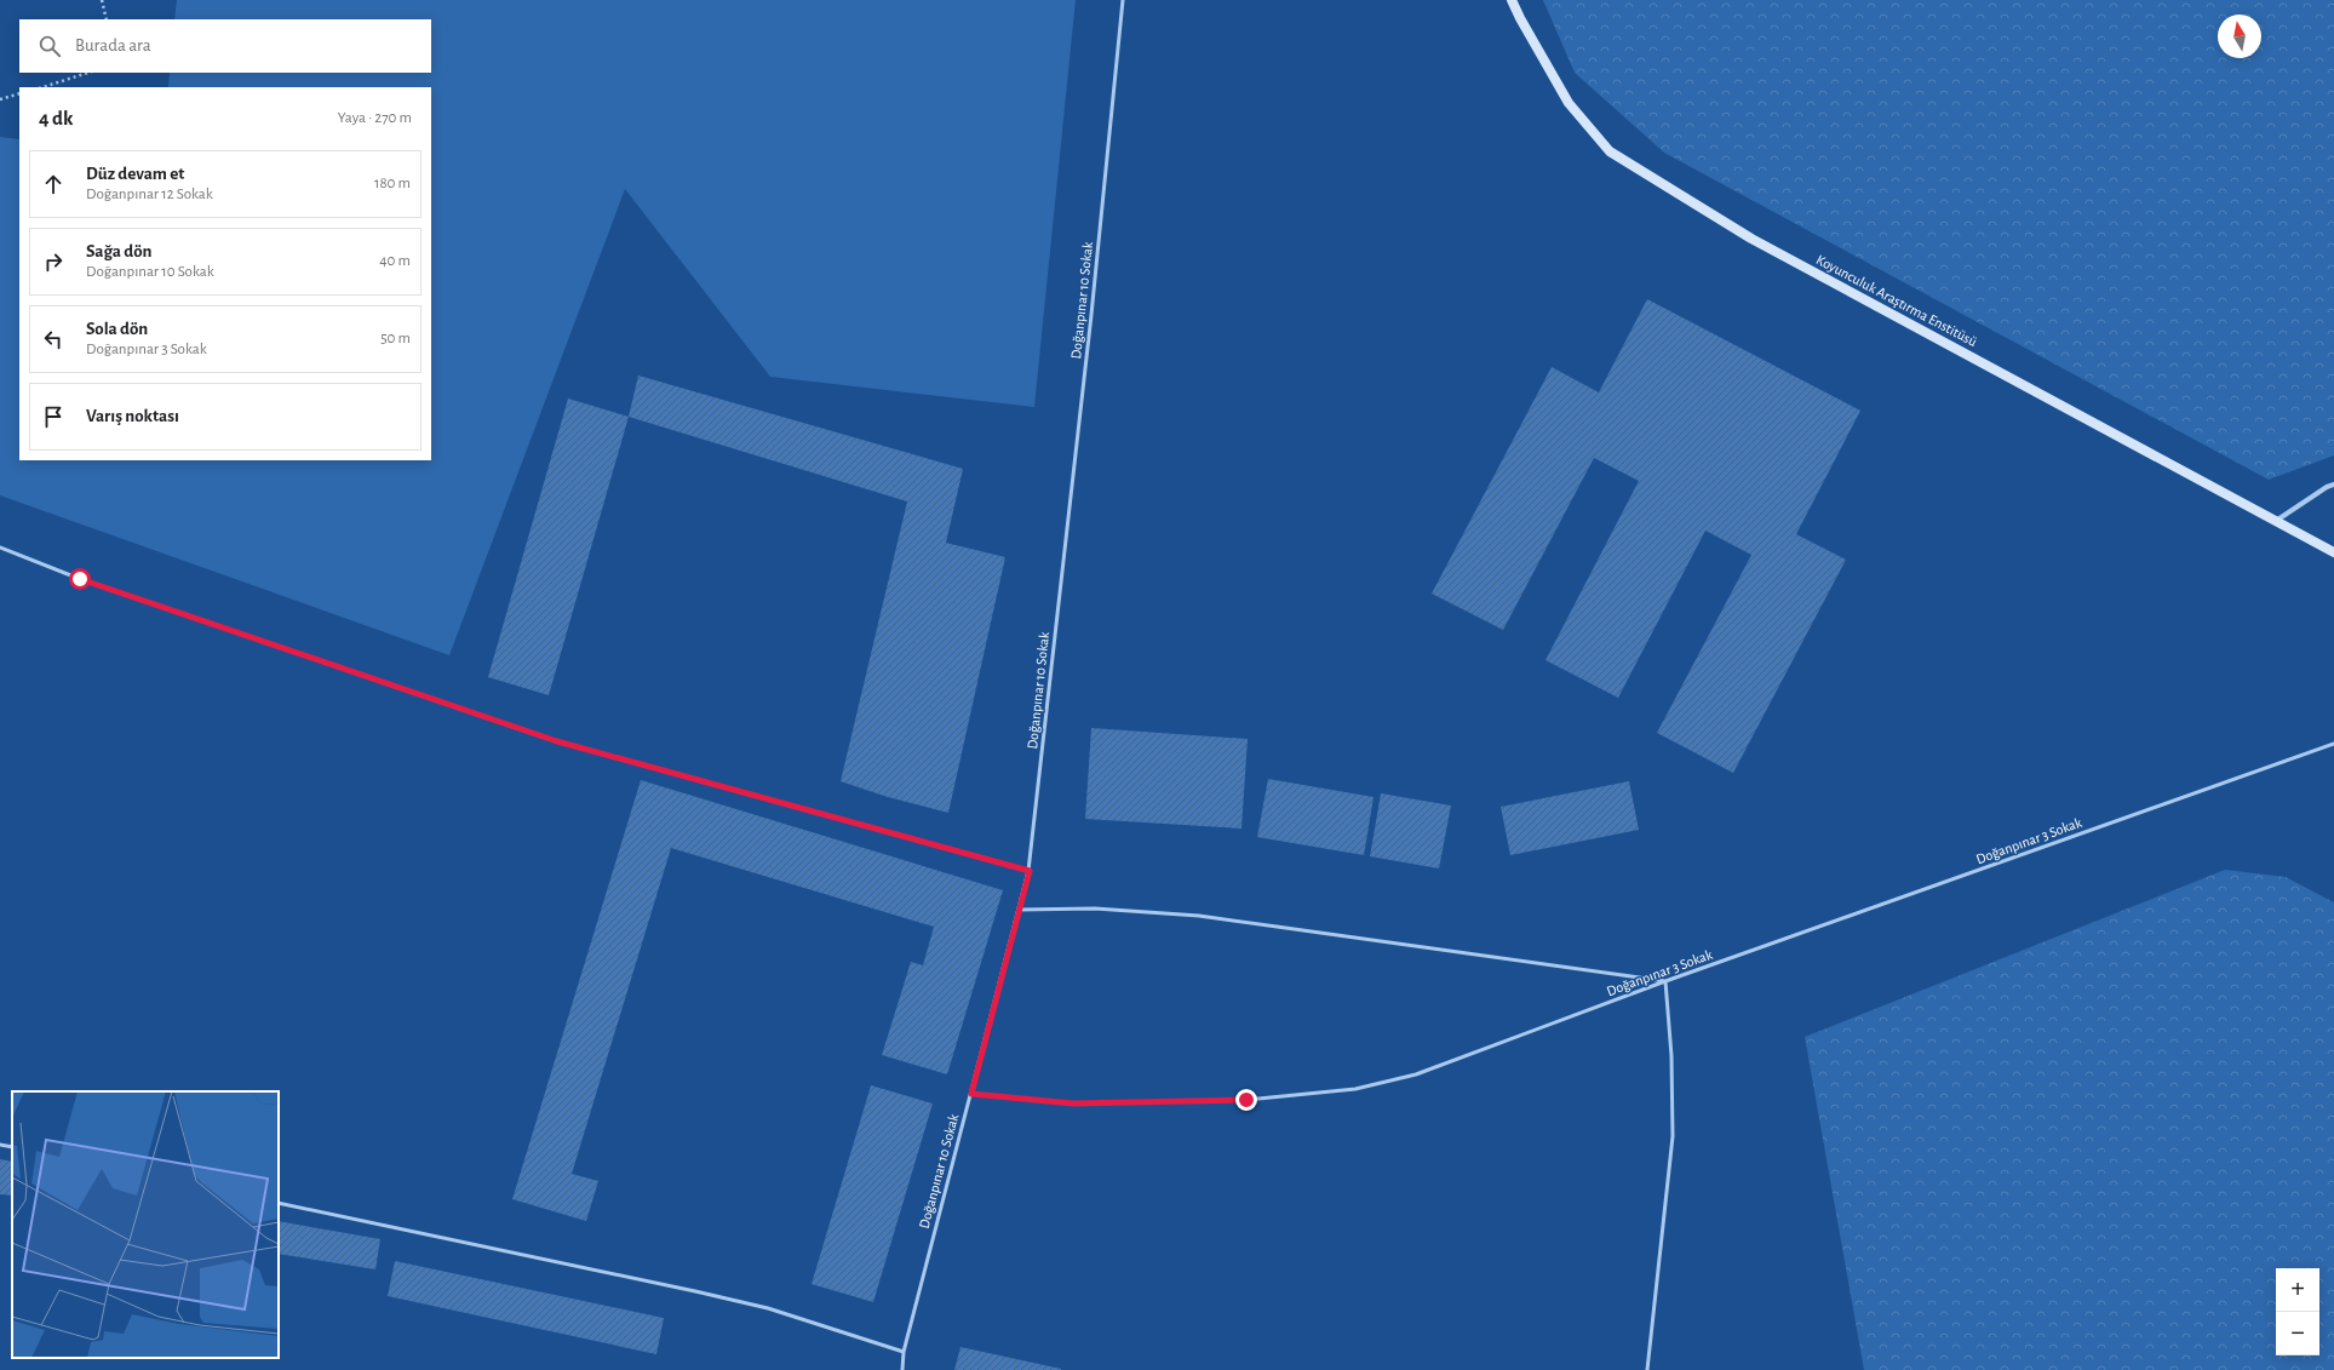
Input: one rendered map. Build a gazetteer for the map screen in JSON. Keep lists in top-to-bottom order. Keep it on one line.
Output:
{"streets":{"street":["Koyunculuk Araştırma Enstitüsü"],"lane":["Doğanpınar 10 Sokak","Doğanpınar 3 Sokak"]},"crossings":[["Doğanpınar 10 Sokak","Doğanpınar 3 Sokak"]],"north":"top","page":{"search":"Burada ara","heading":["4 dk","Yaya · 270 m"],"list":[["Düz devam et","Doğanpınar 12 Sokak","180 m"],["Sağa dön","Doğanpınar 10 Sokak","40 m"],["Sola dön","Doğanpınar 3 Sokak","50 m"],"Varış noktası"],"map_buttons":["+","−"]}}
